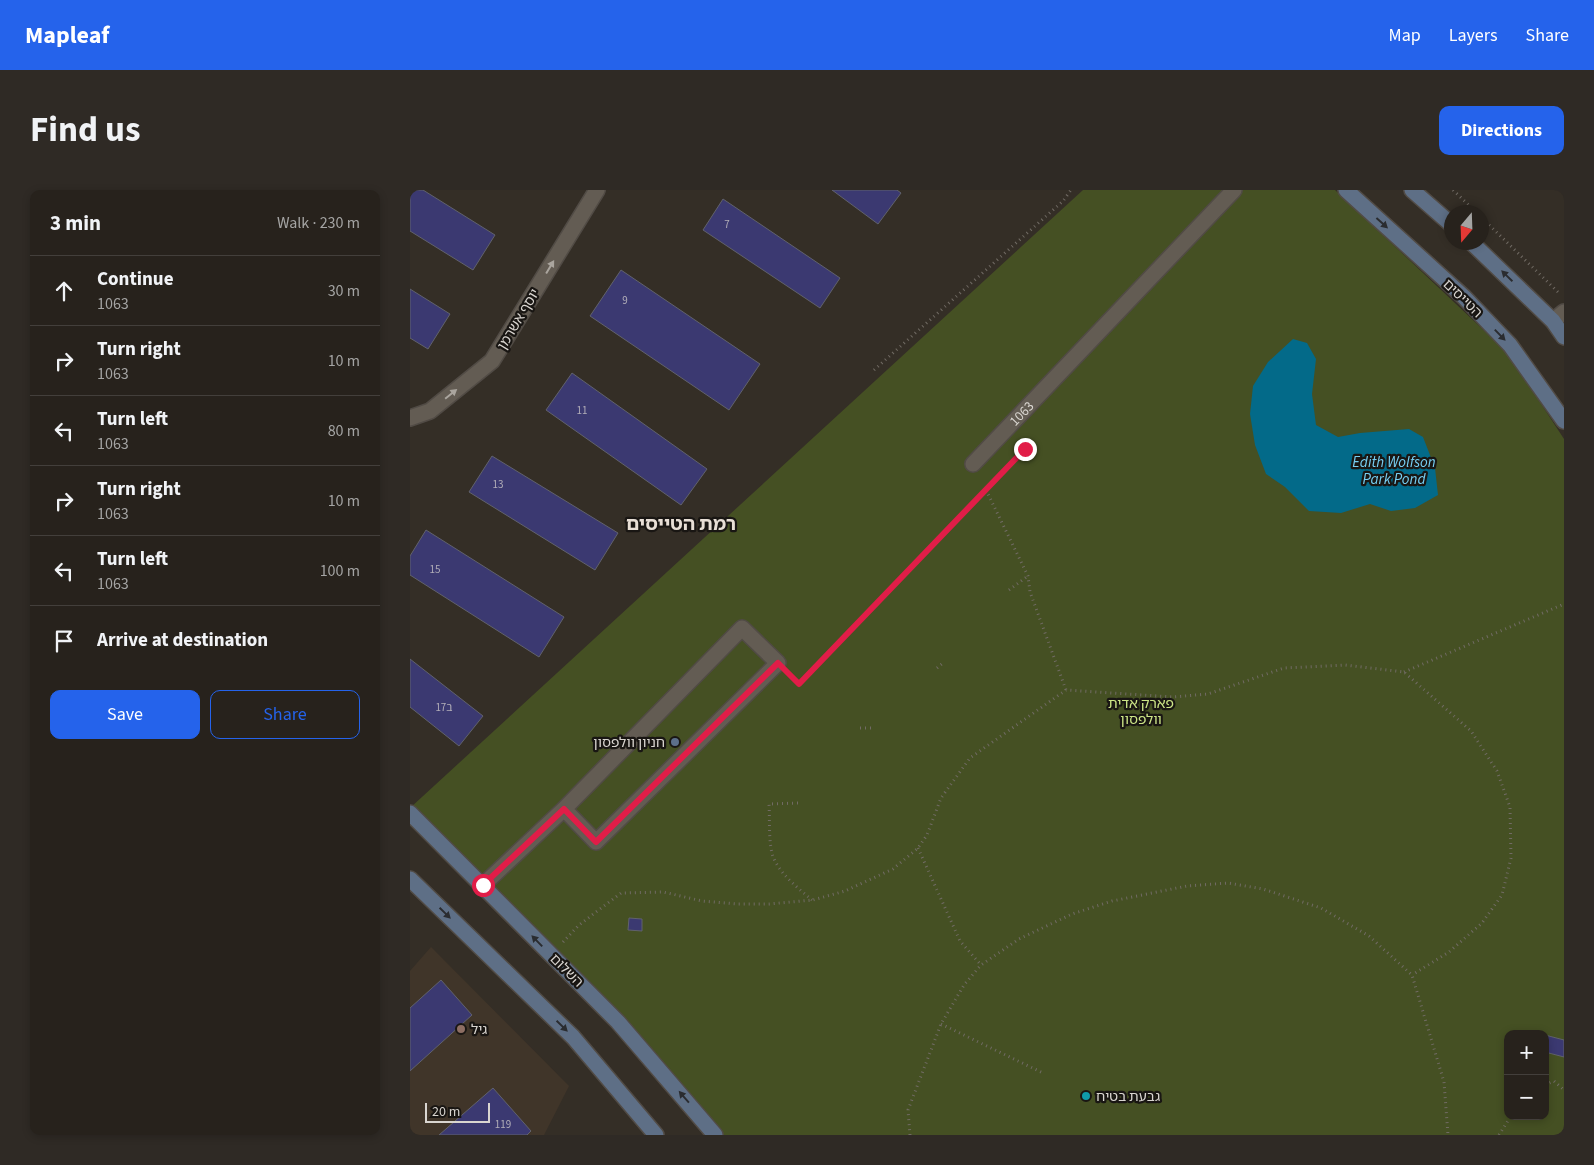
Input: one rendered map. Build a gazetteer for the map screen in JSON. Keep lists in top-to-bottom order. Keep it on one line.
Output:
{"streets":{"main road":["הטייסים","השלום"],"street":["יוסף אשרמן","1063"]},"one_way":["יוסף אשרמן"],"districts":["רמת הטייסים"],"water":["Edith Wolfson Park Pond"],"parks":["פארק אדית וולפסון"],"places":["חניון וולפסון","גיל","גבעת בטיח"],"house_numbers":["7","9","11","13","15","17ב","119"],"scale_bar":"20 m","north":"bottom","page":{"header":"Mapleaf","nav":["Map","Layers","Share"],"title":"Find us","buttons":["Directions",["Save","Share"]],"heading":["3 min","Walk · 230 m"],"list":[["Continue","1063","30 m"],["Turn right","1063","10 m"],["Turn left","1063","80 m"],["Turn right","1063","10 m"],["Turn left","1063","100 m"],"Arrive at destination"],"map_buttons":["+","−"],"scale":"20 m"}}
